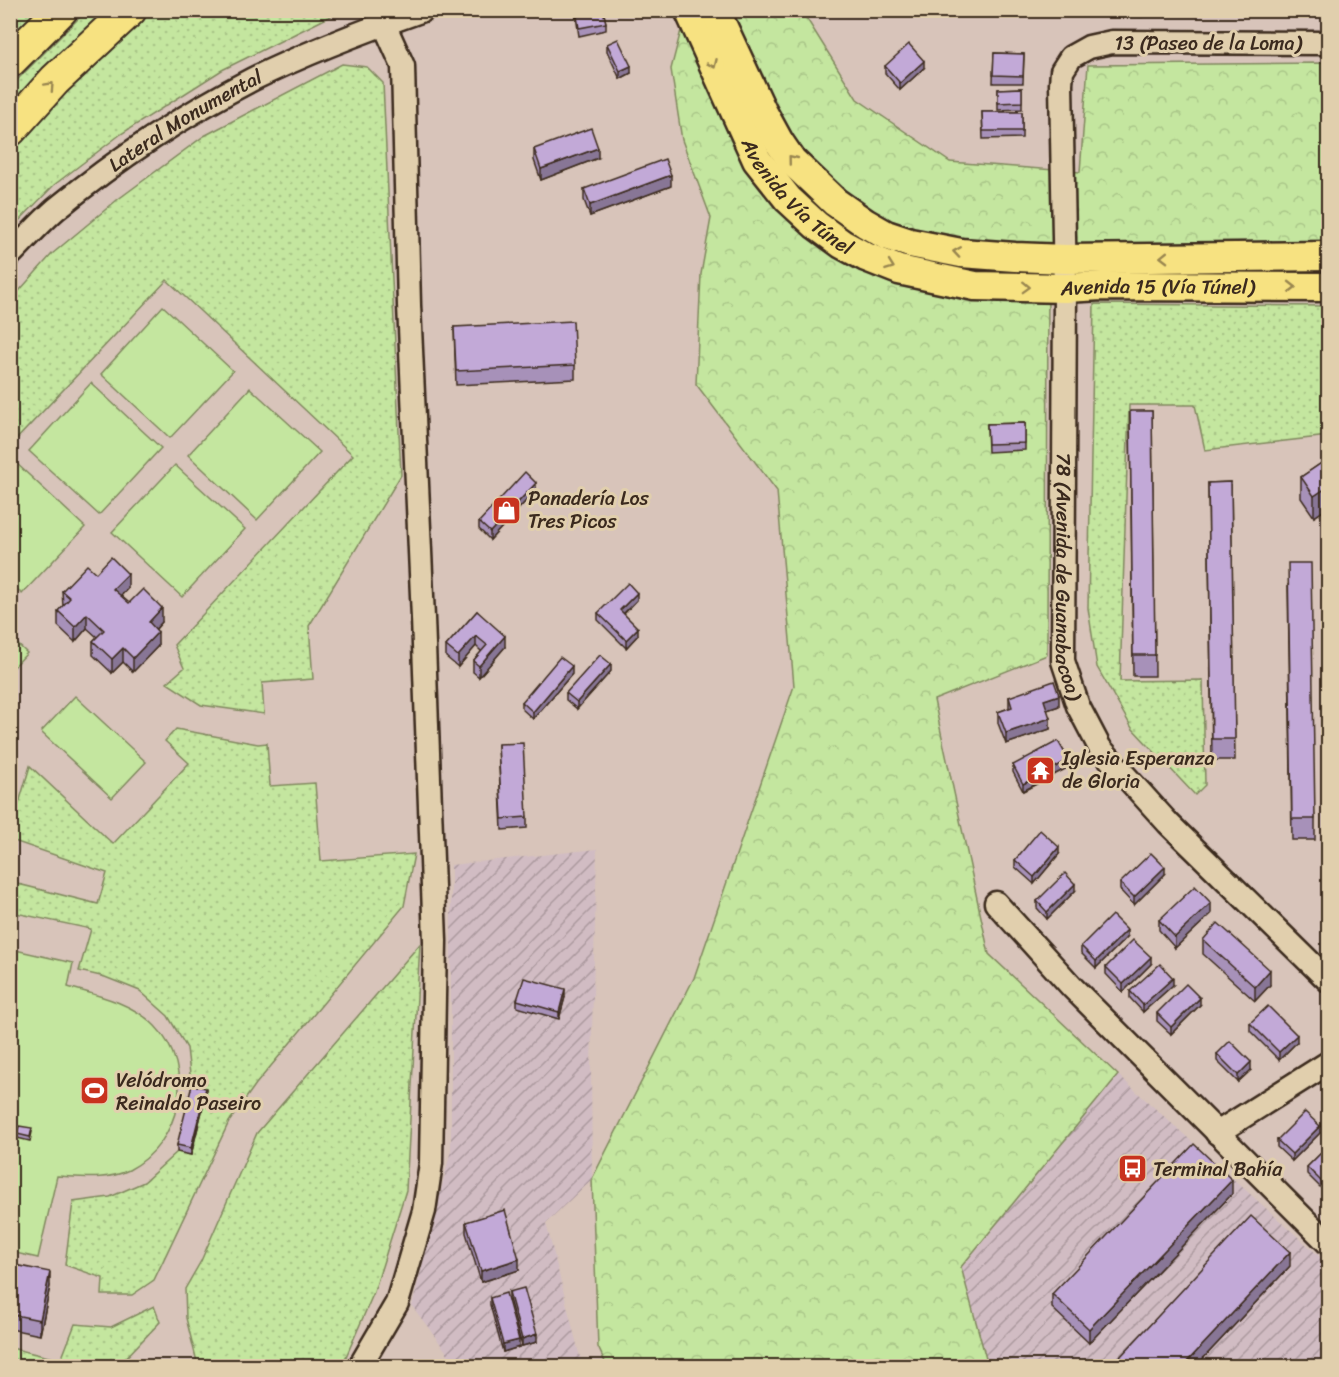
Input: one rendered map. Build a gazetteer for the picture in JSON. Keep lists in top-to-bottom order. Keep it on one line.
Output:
{"streets":{"main road":["Avenida Vía Túnel","Avenida 15 (Vía Túnel)"],"street":["13 (Paseo de la Loma)","Lateral Monumental","78 (Avenida de Guanabacoa)"]},"crossings":[["13 (Paseo de la Loma)","78 (Avenida de Guanabacoa)"],["Avenida Vía Túnel","Avenida 15 (Vía Túnel)"],["Avenida 15 (Vía Túnel)","78 (Avenida de Guanabacoa)"]],"places":{"shop":["Panadería Los Tres Picos"],"temple":["Iglesia Esperanza de Gloria"],"sports":["Velódromo Reinaldo Paseiro"],"bus stop":["Terminal Bahía"]}}
